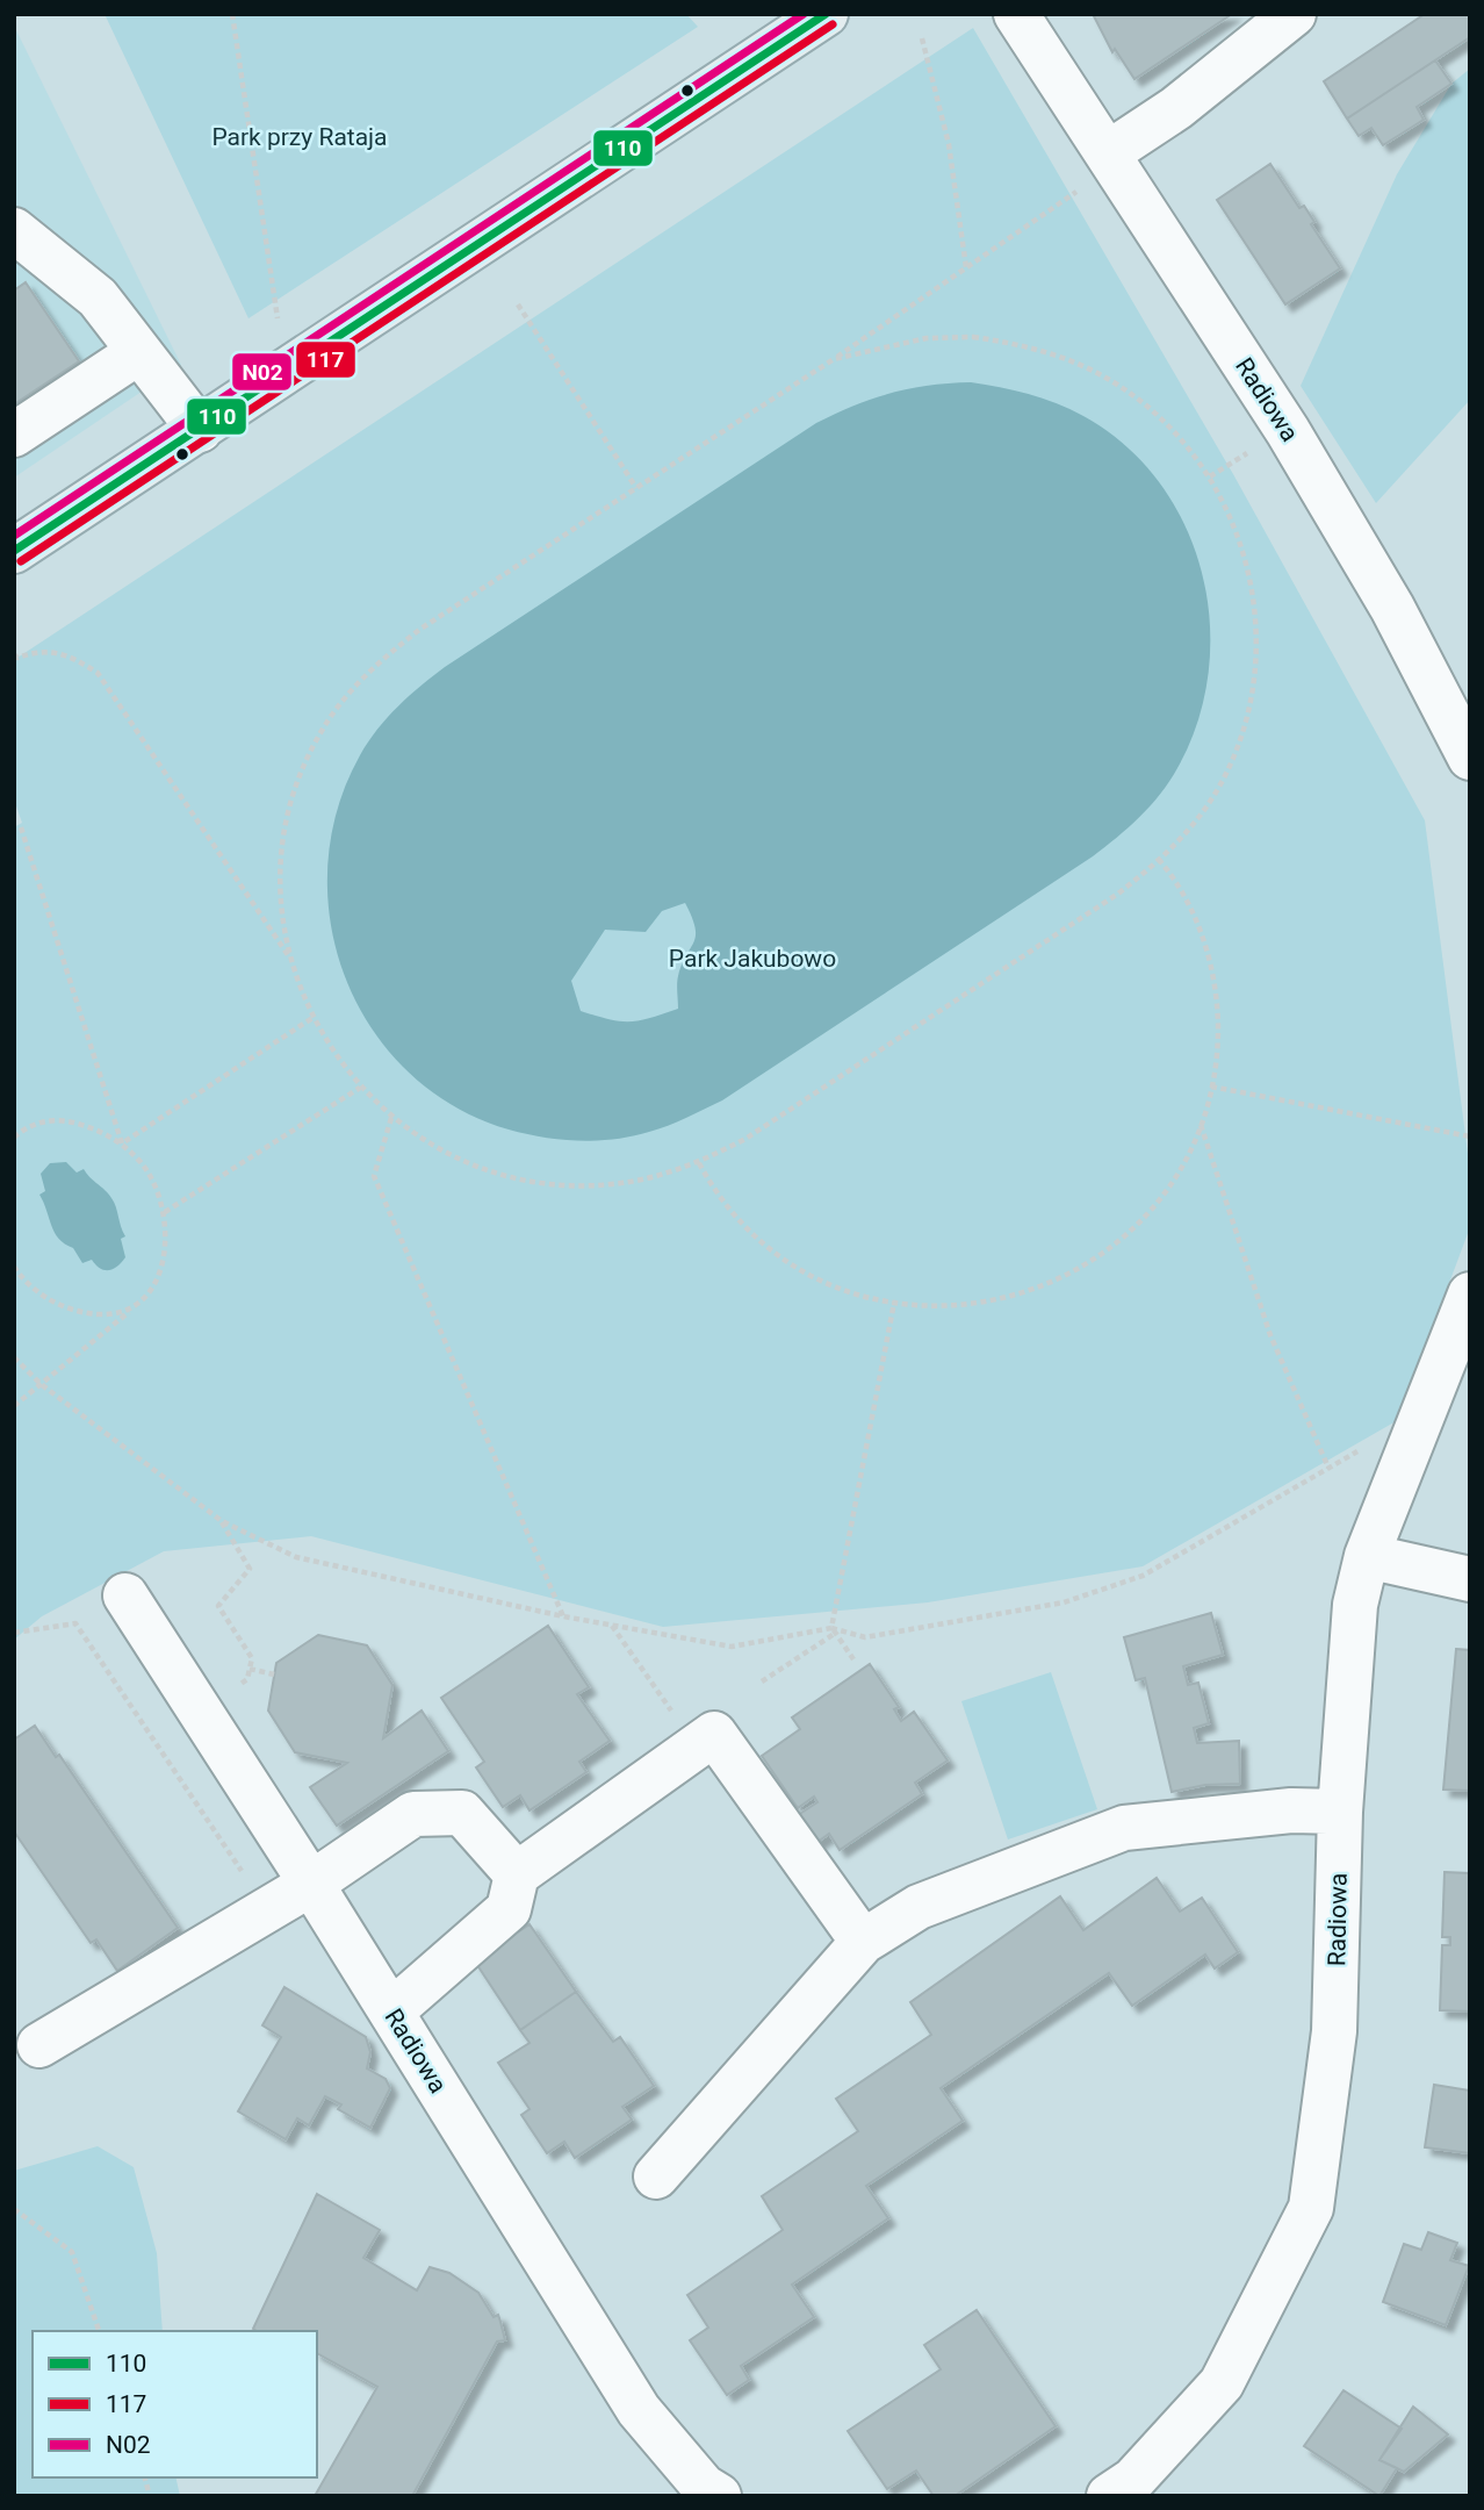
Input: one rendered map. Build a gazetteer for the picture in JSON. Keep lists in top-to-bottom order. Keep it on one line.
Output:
{"streets":{"street":["Radiowa"]},"parks":["Park przy Rataja","Park Jakubowo"],"lines":["transit line 110","transit line N02","transit line 117"],"legend":["110","117","N02"]}
